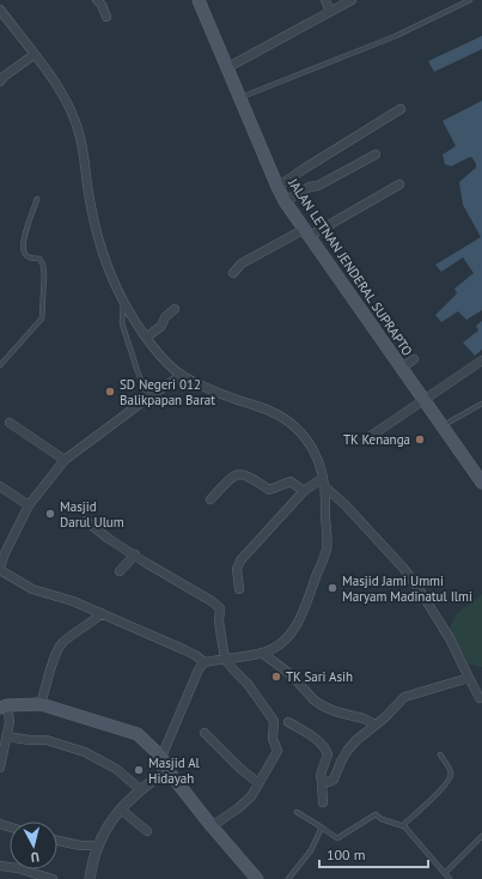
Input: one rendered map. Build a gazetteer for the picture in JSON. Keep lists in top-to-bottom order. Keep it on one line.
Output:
{"streets":{"main road":["JALAN LETNAN JENDERAL SUPRAPTO"]},"places":["SD Negeri 012 Balikpapan Barat","TK Kenanga","Masjid Darul Ulum","Masjid Jami Ummi Maryam Madinatul Ilmi","TK Sari Asih","Masjid Al Hidayah"],"scale_bar":"100 m","north":"bottom"}
